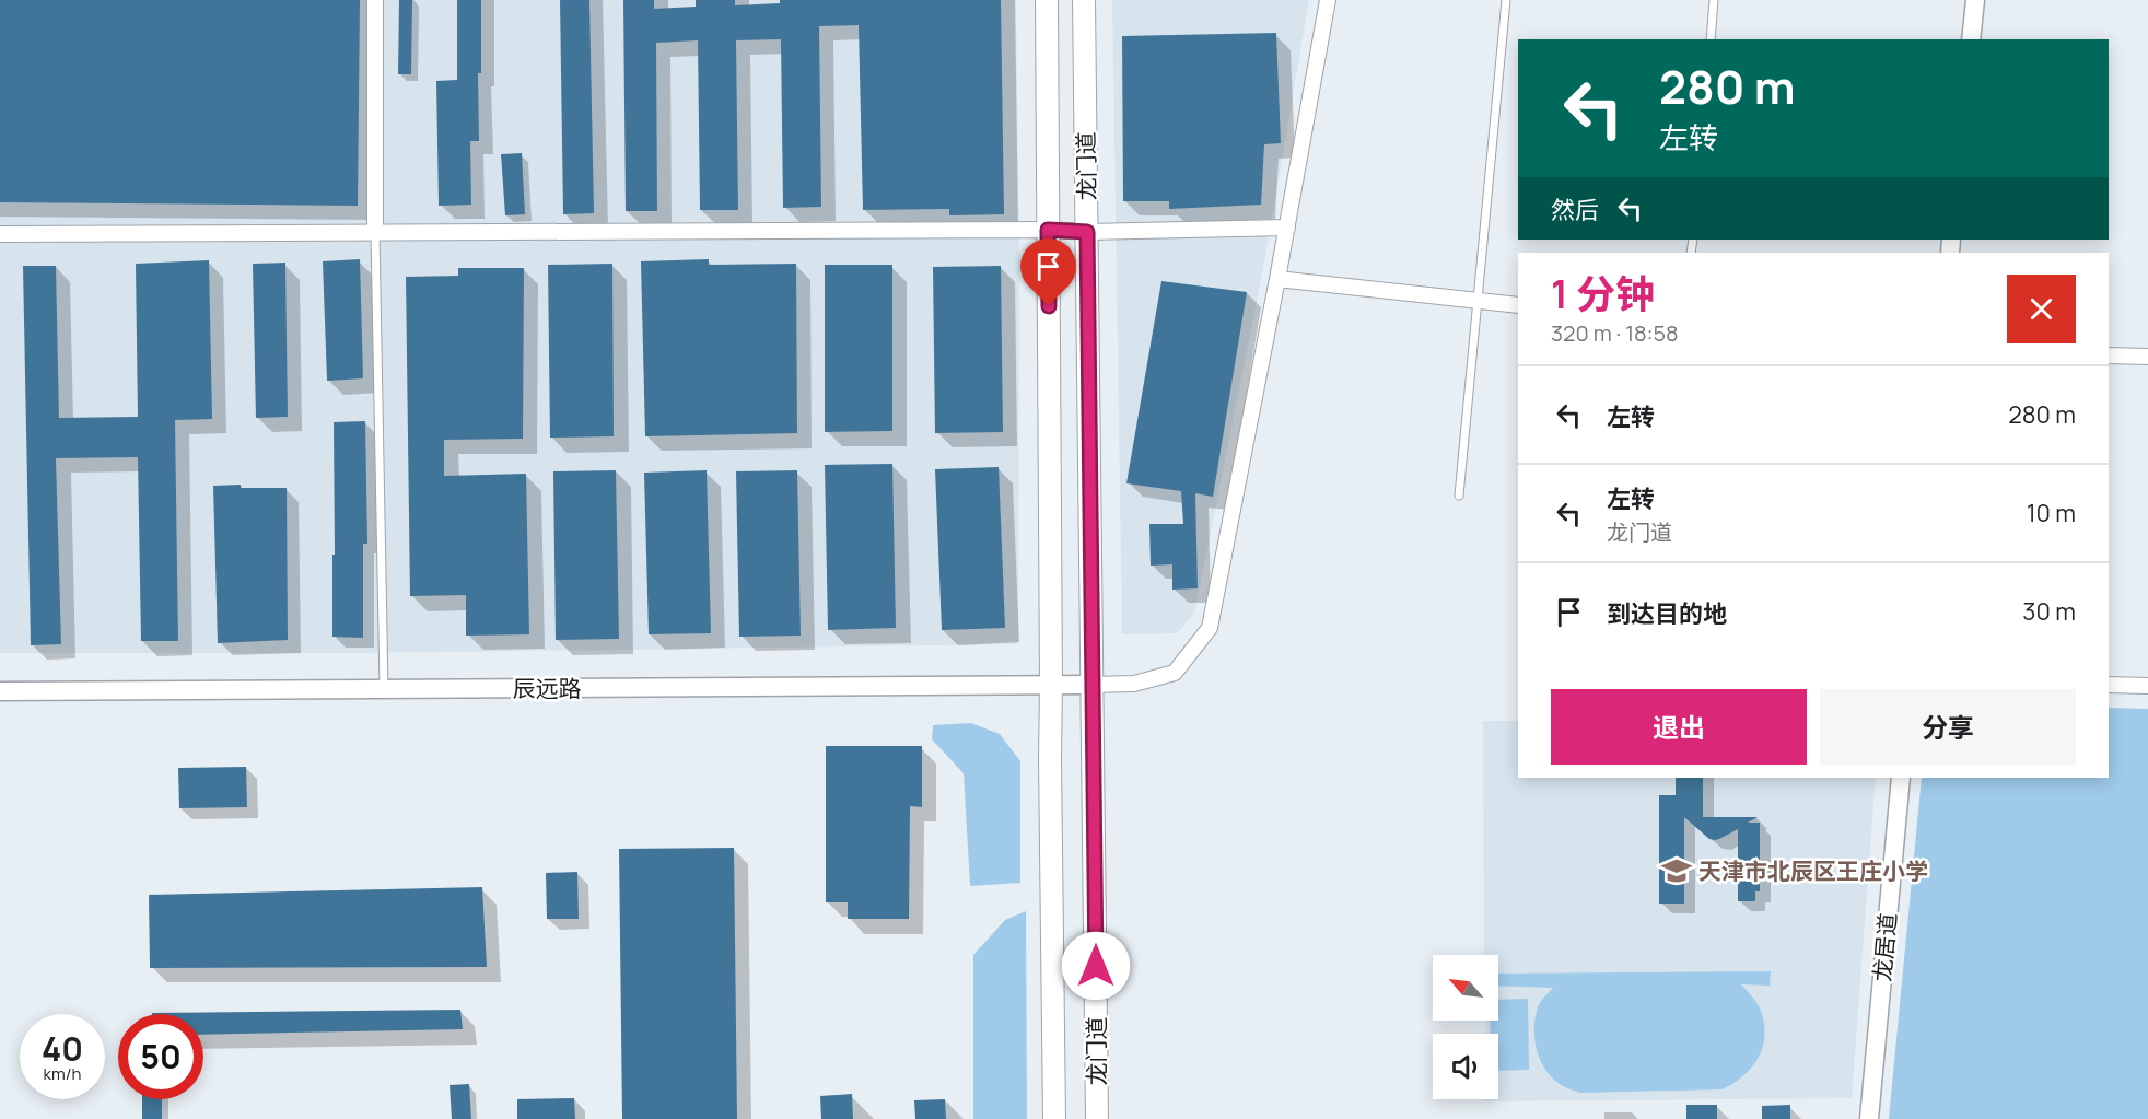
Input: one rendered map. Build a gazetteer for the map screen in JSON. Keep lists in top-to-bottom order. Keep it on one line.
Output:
{"streets":{"main road":["龙门道"],"street":["辰远路","龙居道"]},"crossings":[["龙门道","辰远路"]],"places":{"school or university":["天津市北辰区王庄小学"]},"north":"top left","page":{"turn":["280 m","左转"],"then":"然后","heading":["1 分钟","320 m · 18:58"],"list":[{"name":"左转","value":"280 m"},{"name":"左转","note":"龙门道","value":"10 m"},{"name":"到达目的地","value":"30 m"}],"buttons":["退出","分享"],"speed":"40 km/h","limit":"50"}}
